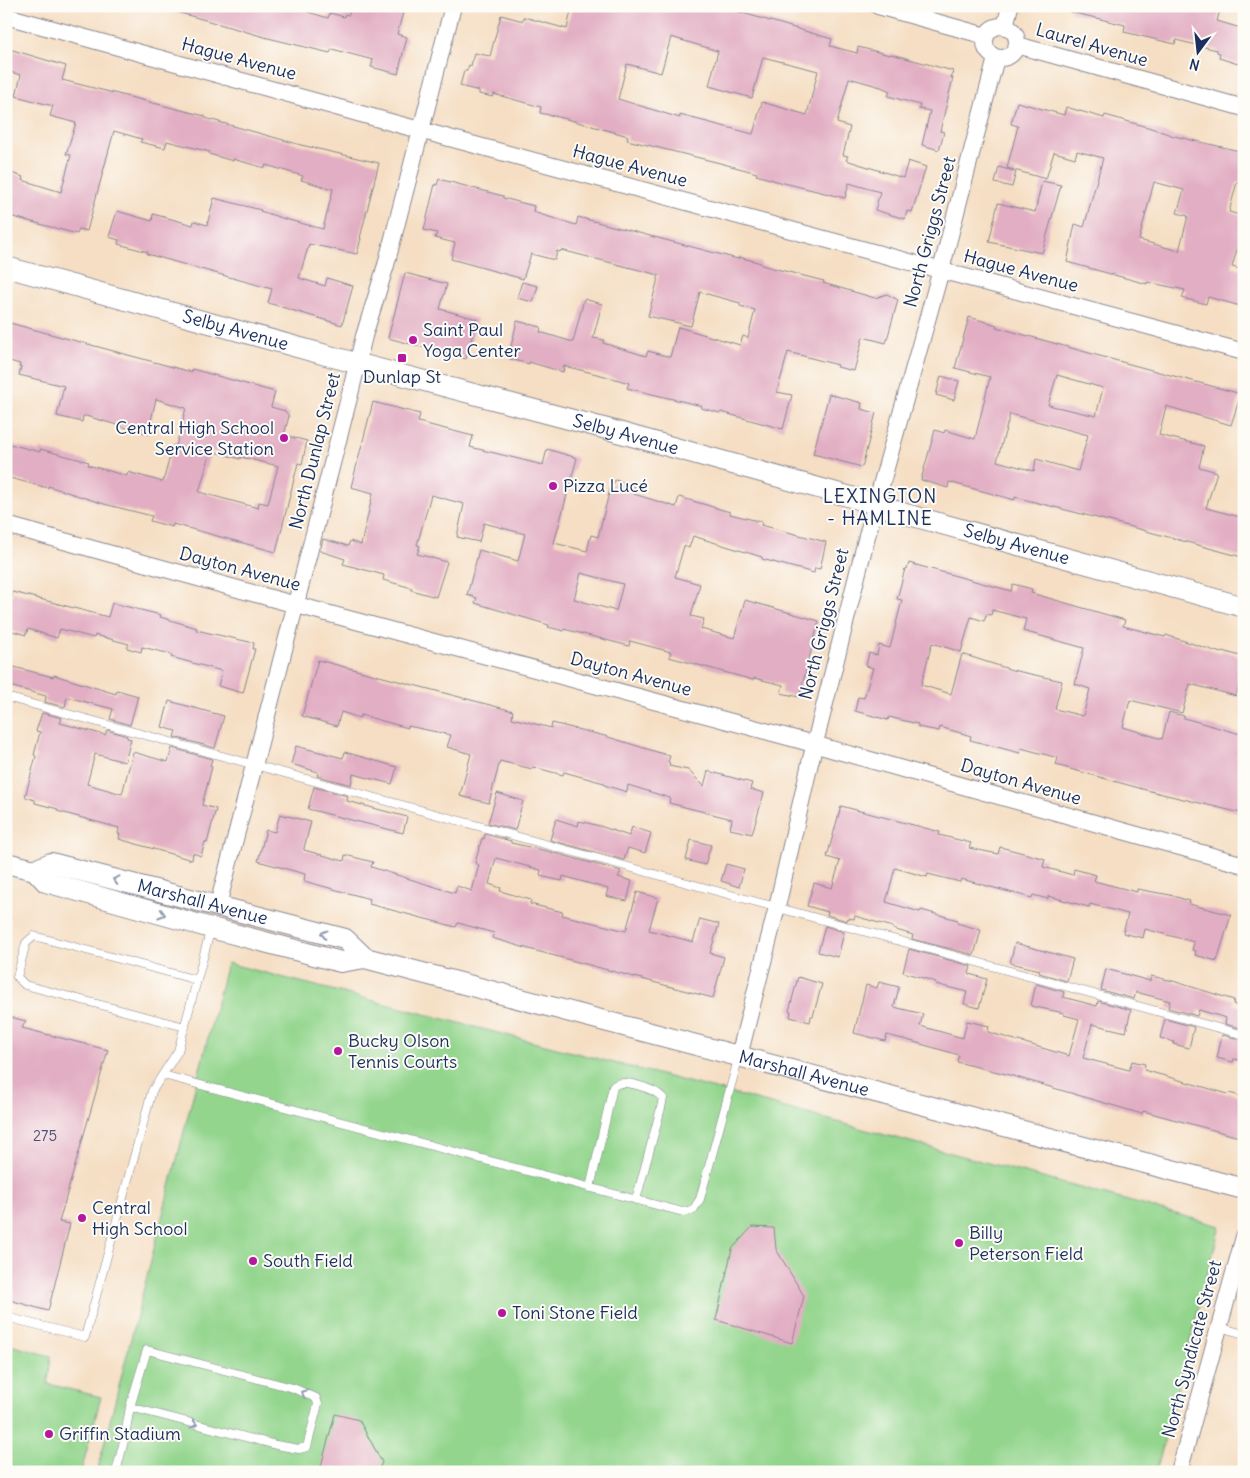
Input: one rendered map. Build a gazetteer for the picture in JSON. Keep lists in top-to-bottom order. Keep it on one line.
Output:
{"streets":{"street":["Laurel Avenue","Hague Avenue","North Griggs Street","Selby Avenue","North Dunlap Street","Dayton Avenue","Marshall Avenue","North Syndicate Street"]},"crossings":[["Laurel Avenue","North Griggs Street"],["Hague Avenue","North Griggs Street"],["Hague Avenue","North Dunlap Street"],["North Griggs Street","Selby Avenue"],["North Griggs Street","Dayton Avenue"],["North Griggs Street","Marshall Avenue"],["Selby Avenue","North Dunlap Street"],["North Dunlap Street","Dayton Avenue"],["North Dunlap Street","Marshall Avenue"]],"districts":["LEXINGTON - HAMLINE"],"places":{"other":["Saint Paul Yoga Center","Central High School Service Station","Pizza Lucé","Bucky Olson Tennis Courts","Central High School","Billy Peterson Field","South Field","Toni Stone Field","Griffin Stadium"],"transit":["Dunlap St"]},"house_numbers":["275"],"north":"bottom"}
